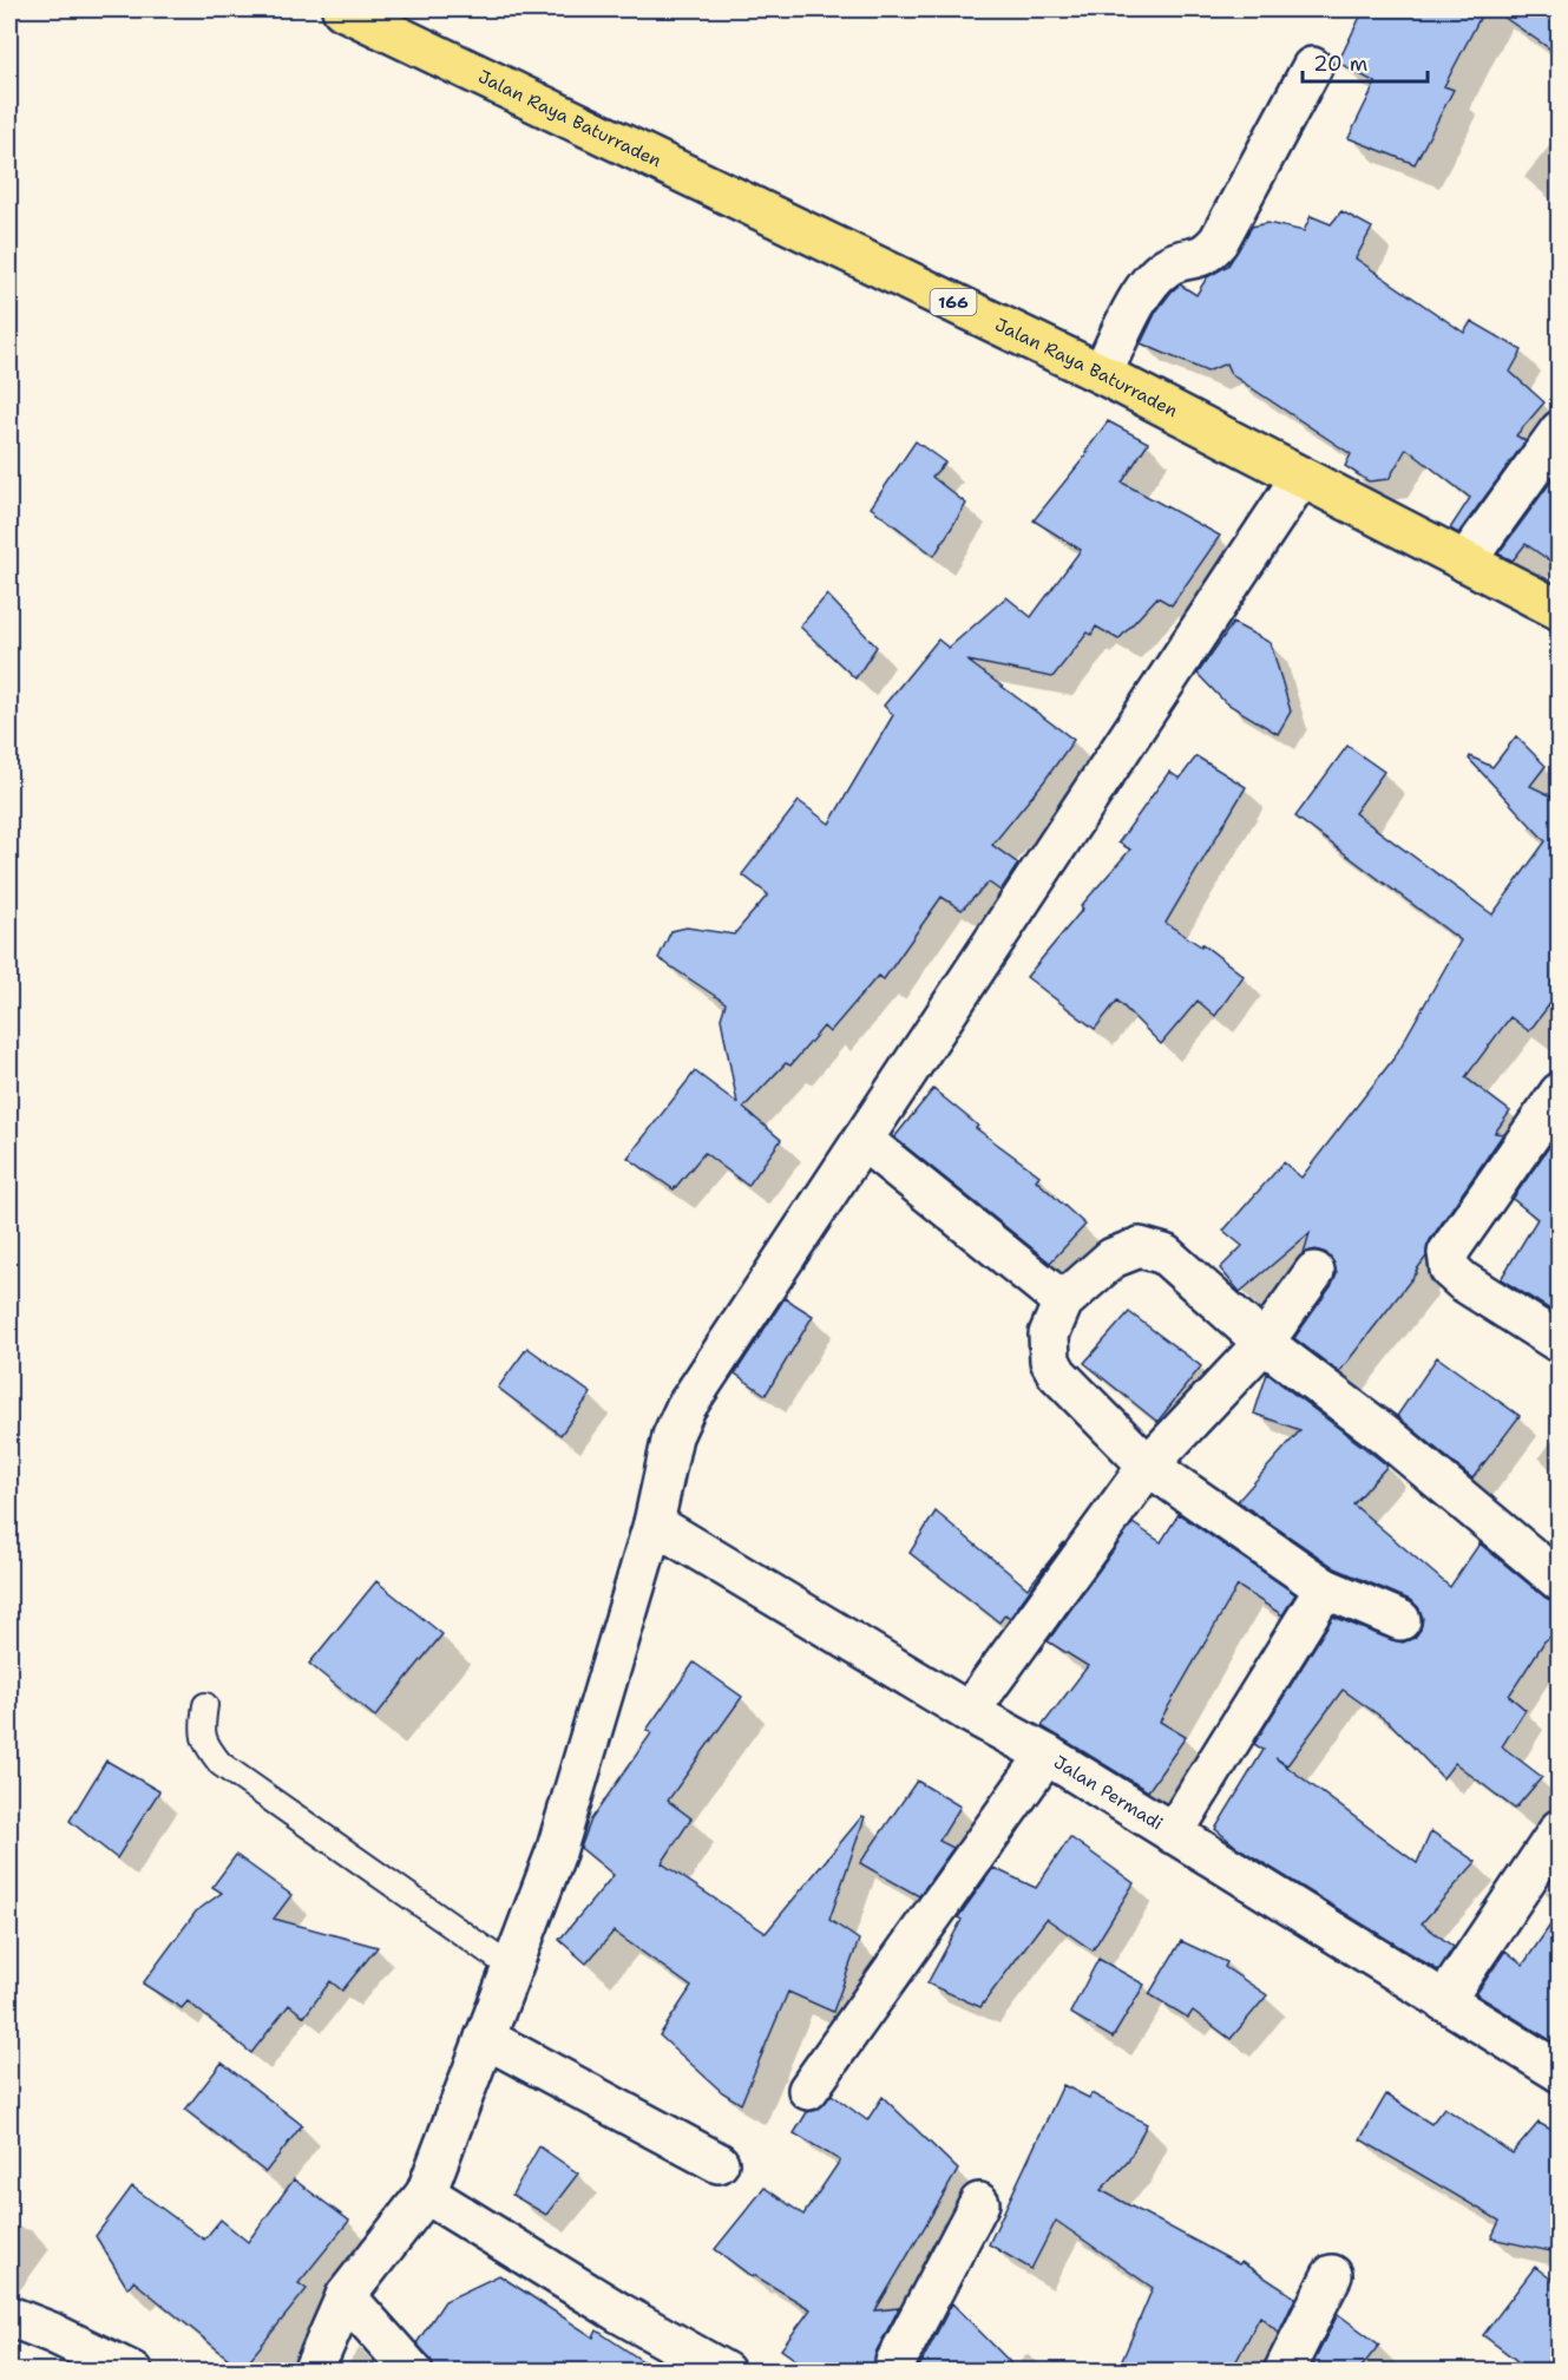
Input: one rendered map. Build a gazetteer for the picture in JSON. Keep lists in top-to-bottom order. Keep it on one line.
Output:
{"streets":{"main road":["Jalan Raya Baturraden","166"],"street":["Jalan Permadi"]},"scale_bar":"20 m"}
